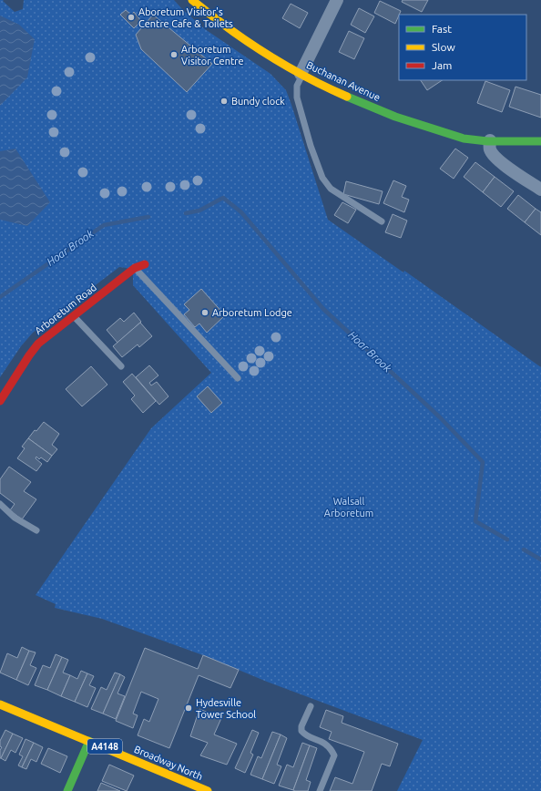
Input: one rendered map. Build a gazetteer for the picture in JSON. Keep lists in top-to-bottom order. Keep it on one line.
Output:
{"streets":{"main road":["Buchanan Avenue","Arboretum Road","A4148","Broadway North"]},"water":["Hoar Brook"],"parks":["Walsall Arboretum"],"places":["Aboretum Visitor's Centre Cafe & Toilets","Arboretum Visitor Centre","Bundy clock","Arboretum Lodge","Hydesville Tower School"],"legend":["Fast","Slow","Jam"]}
